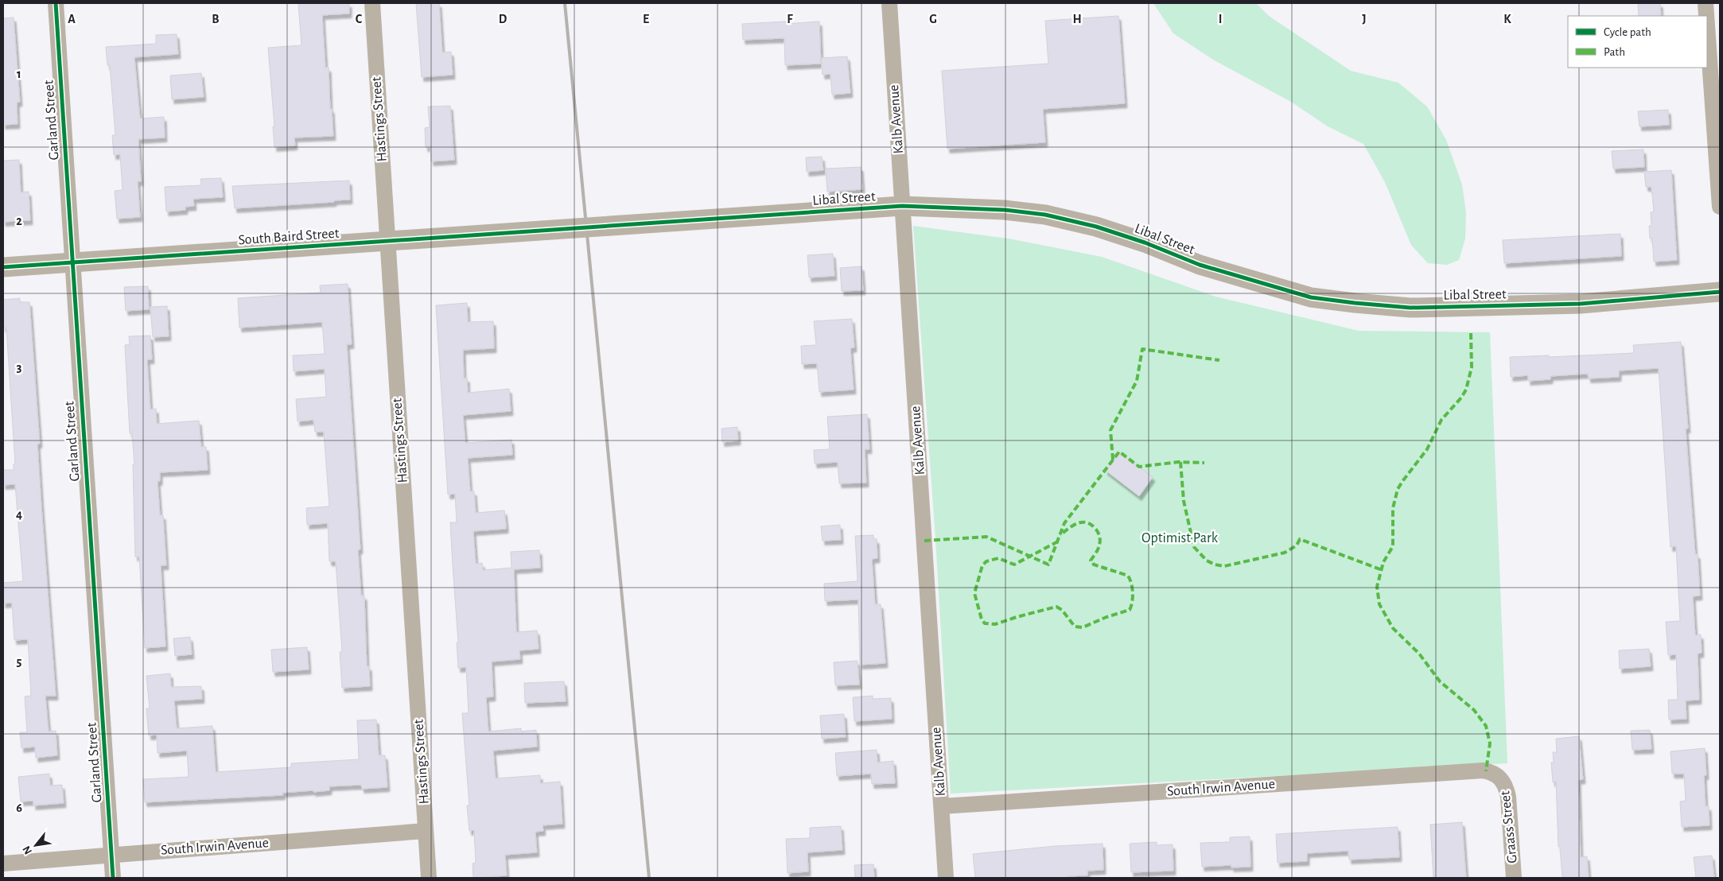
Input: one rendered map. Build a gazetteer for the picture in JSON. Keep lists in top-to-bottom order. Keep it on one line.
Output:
{"streets":{"street":["Hastings Street","Kalb Avenue","Garland Street","Libal Street","South Baird Street","South Irwin Avenue","Graass Street"]},"crossings":[["Hastings Street","South Baird Street"],["Hastings Street","South Irwin Avenue"],["Kalb Avenue","Libal Street"],["Kalb Avenue","South Irwin Avenue"],["Garland Street","South Baird Street"],["Garland Street","South Irwin Avenue"],["Libal Street","South Baird Street"],["South Irwin Avenue","Graass Street"]],"parks":["Optimist Park"],"legend":["Cycle path","Path"],"north":"bottom left","grid":{"columns":["A","B","C","D","E","F","G","H","I","J","K"],"rows":["1","2","3","4","5","6"]}}
